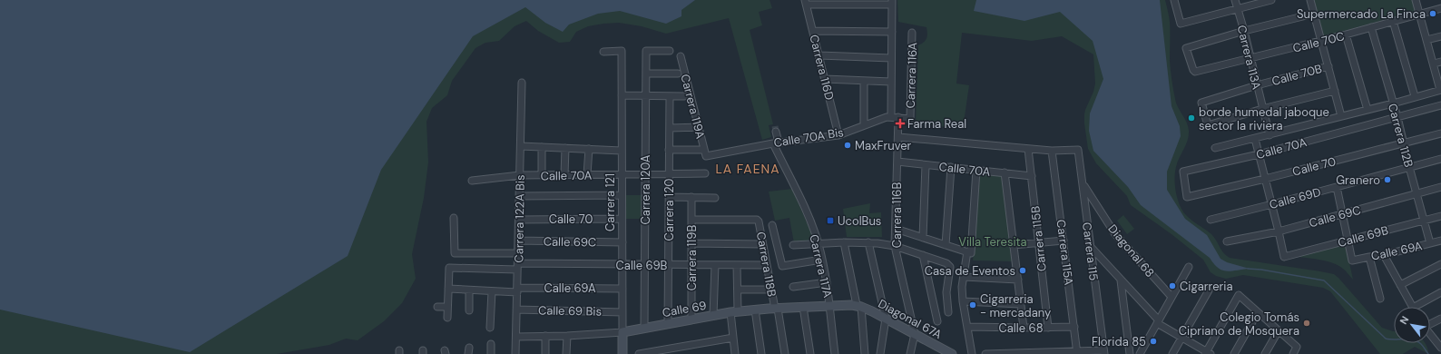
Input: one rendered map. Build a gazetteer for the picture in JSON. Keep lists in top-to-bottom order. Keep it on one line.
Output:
{"streets":{"street":["Calle 70C","Carrera 113A","Carrera 116D","Calle 70B","Carrera 116A","Carrera 119A","Carrera 112B","Calle 70A Bis","Calle 70A","Calle 70","Carrera 120A","Calle 69D","Carrera 121","Carrera 120","Carrera 116B","Calle 69C","Carrera 122A Bis","Calle 69B","Carrera 115B","Diagonal 68","Calle 69A","Carrera 115","Carrera 115A","Carrera 119B","Carrera 118B","Carrera 117A","Calle 69","Calle 69 Bis","Diagonal 67A","Calle 68"]},"crossings":[["Calle 70C","Carrera 113A"],["Calle 70C","Carrera 112B"],["Carrera 113A","Calle 70B"],["Carrera 113A","Calle 70A"],["Carrera 116D","Calle 70A Bis"],["Carrera 116A","Calle 70A Bis"],["Carrera 119A","Calle 70A Bis"],["Carrera 112B","Calle 70A"],["Carrera 112B","Calle 70"],["Carrera 112B","Calle 69D"],["Carrera 112B","Calle 69C"],["Carrera 112B","Calle 69B"],["Carrera 112B","Calle 69A"],["Calle 70A Bis","Carrera 120"],["Calle 70A Bis","Carrera 116B"],["Calle 70A Bis","Carrera 117A"],["Calle 70A","Calle 70"],["Calle 70A","Carrera 120A"],["Calle 70A","Carrera 121"],["Calle 70A","Carrera 120"],["Calle 70A","Carrera 116B"],["Calle 70A","Carrera 122A Bis"],["Calle 70A","Carrera 115B"],["Calle 70","Carrera 121"],["Calle 70","Carrera 122A Bis"],["Carrera 120A","Calle 69B"],["Carrera 120A","Calle 69"],["Carrera 121","Calle 69C"],["Carrera 121","Calle 69B"],["Carrera 121","Calle 69A"],["Carrera 121","Calle 69"],["Carrera 121","Calle 69 Bis"],["Carrera 120","Calle 69B"],["Carrera 120","Calle 69"],["Carrera 116B","Diagonal 67A"],["Calle 69C","Carrera 122A Bis"],["Calle 69C","Calle 69B"],["Carrera 122A Bis","Calle 69B"],["Carrera 122A Bis","Calle 69A"],["Carrera 122A Bis","Calle 69"],["Carrera 122A Bis","Calle 69 Bis"],["Calle 69B","Calle 69A"],["Calle 69B","Carrera 119B"],["Calle 69B","Carrera 118B"],["Carrera 115B","Calle 68"],["Diagonal 68","Carrera 115"],["Carrera 115","Carrera 115A"],["Carrera 115A","Calle 68"],["Carrera 119B","Carrera 118B"],["Carrera 119B","Calle 69"],["Carrera 118B","Calle 69"],["Carrera 117A","Calle 69"],["Calle 69","Diagonal 67A"]],"districts":["LA FAENA"],"parks":["Villa Teresita"],"places":{"other":["Supermercado La Finca","borde humedal jaboque sector la riviera","MaxFruver","Granero","Casa de Eventos","Cigarreria","Cigarreria - mercadany","Colegio Tomás Cipriano de Mosquera","Florida 85"],"health":["Farma Real"],"transit":["UcolBus"]},"north":"top left"}
